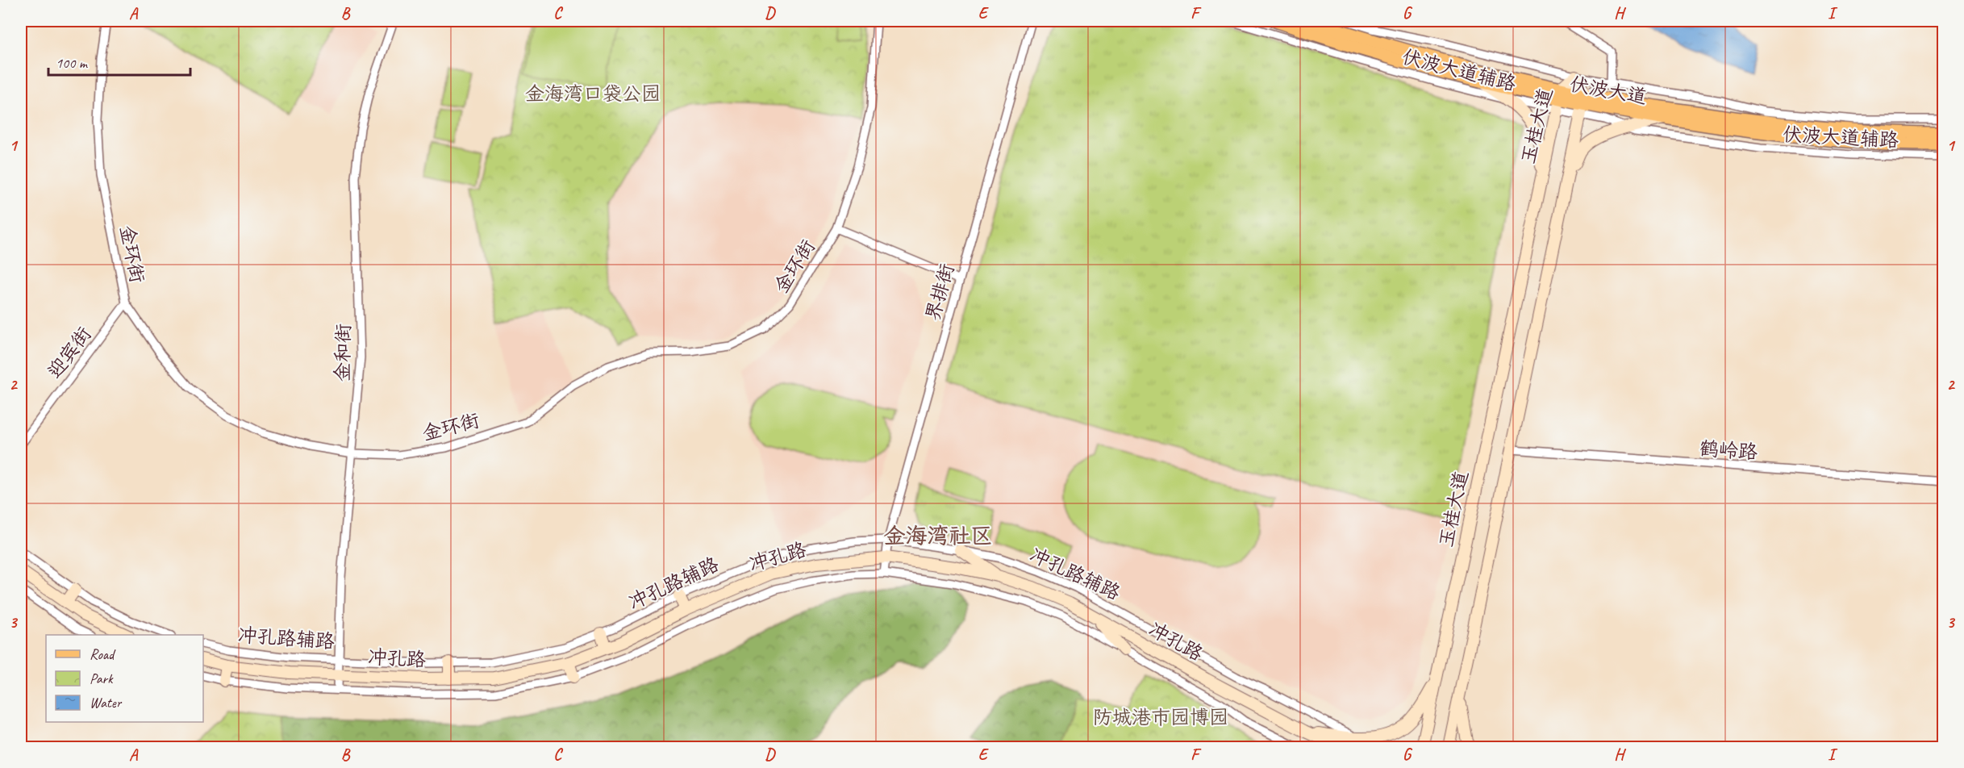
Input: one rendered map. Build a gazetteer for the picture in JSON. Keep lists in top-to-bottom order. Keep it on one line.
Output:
{"streets":{"main road":["伏波大道","玉桂大道","冲孔路"],"street":["伏波大道辅路","金环街","界排街","迎宾街","金和街","鹤岭路","冲孔路辅路"]},"crossings":[["伏波大道辅路","伏波大道"],["伏波大道辅路","玉桂大道"],["伏波大道","玉桂大道"],["玉桂大道","鹤岭路"],["金环街","迎宾街"],["金环街","金和街"],["界排街","冲孔路"],["界排街","冲孔路辅路"],["金和街","冲孔路"],["金和街","冲孔路辅路"]],"districts":["金海湾社区"],"parks":["金海湾口袋公园","防城港市园博园"],"legend":["Road","Park","Water"],"scale_bar":"100 m","grid":{"columns":["A","B","C","D","E","F","G","H","I"],"rows":["1","2","3"]}}
